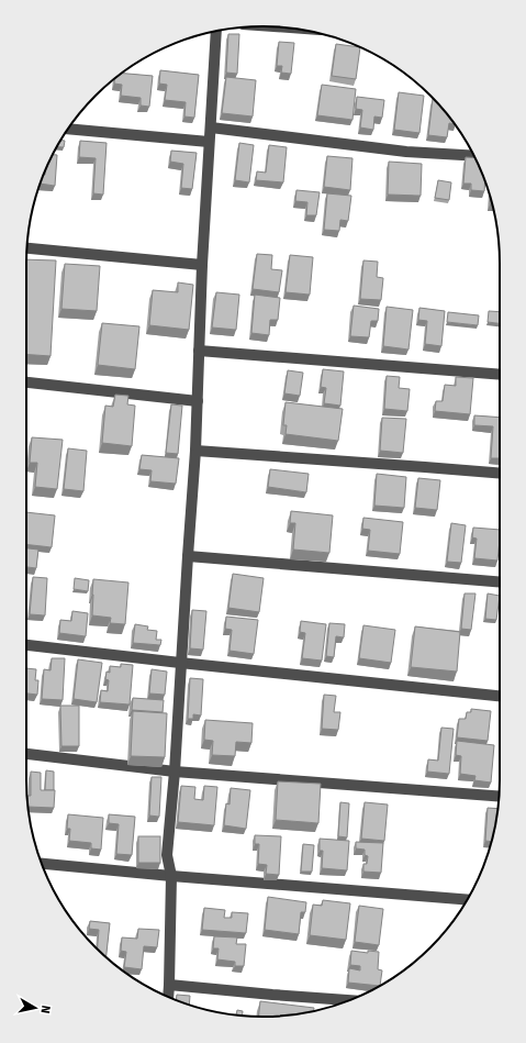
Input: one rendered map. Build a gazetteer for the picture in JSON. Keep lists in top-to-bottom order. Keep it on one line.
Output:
{"north":"right"}
